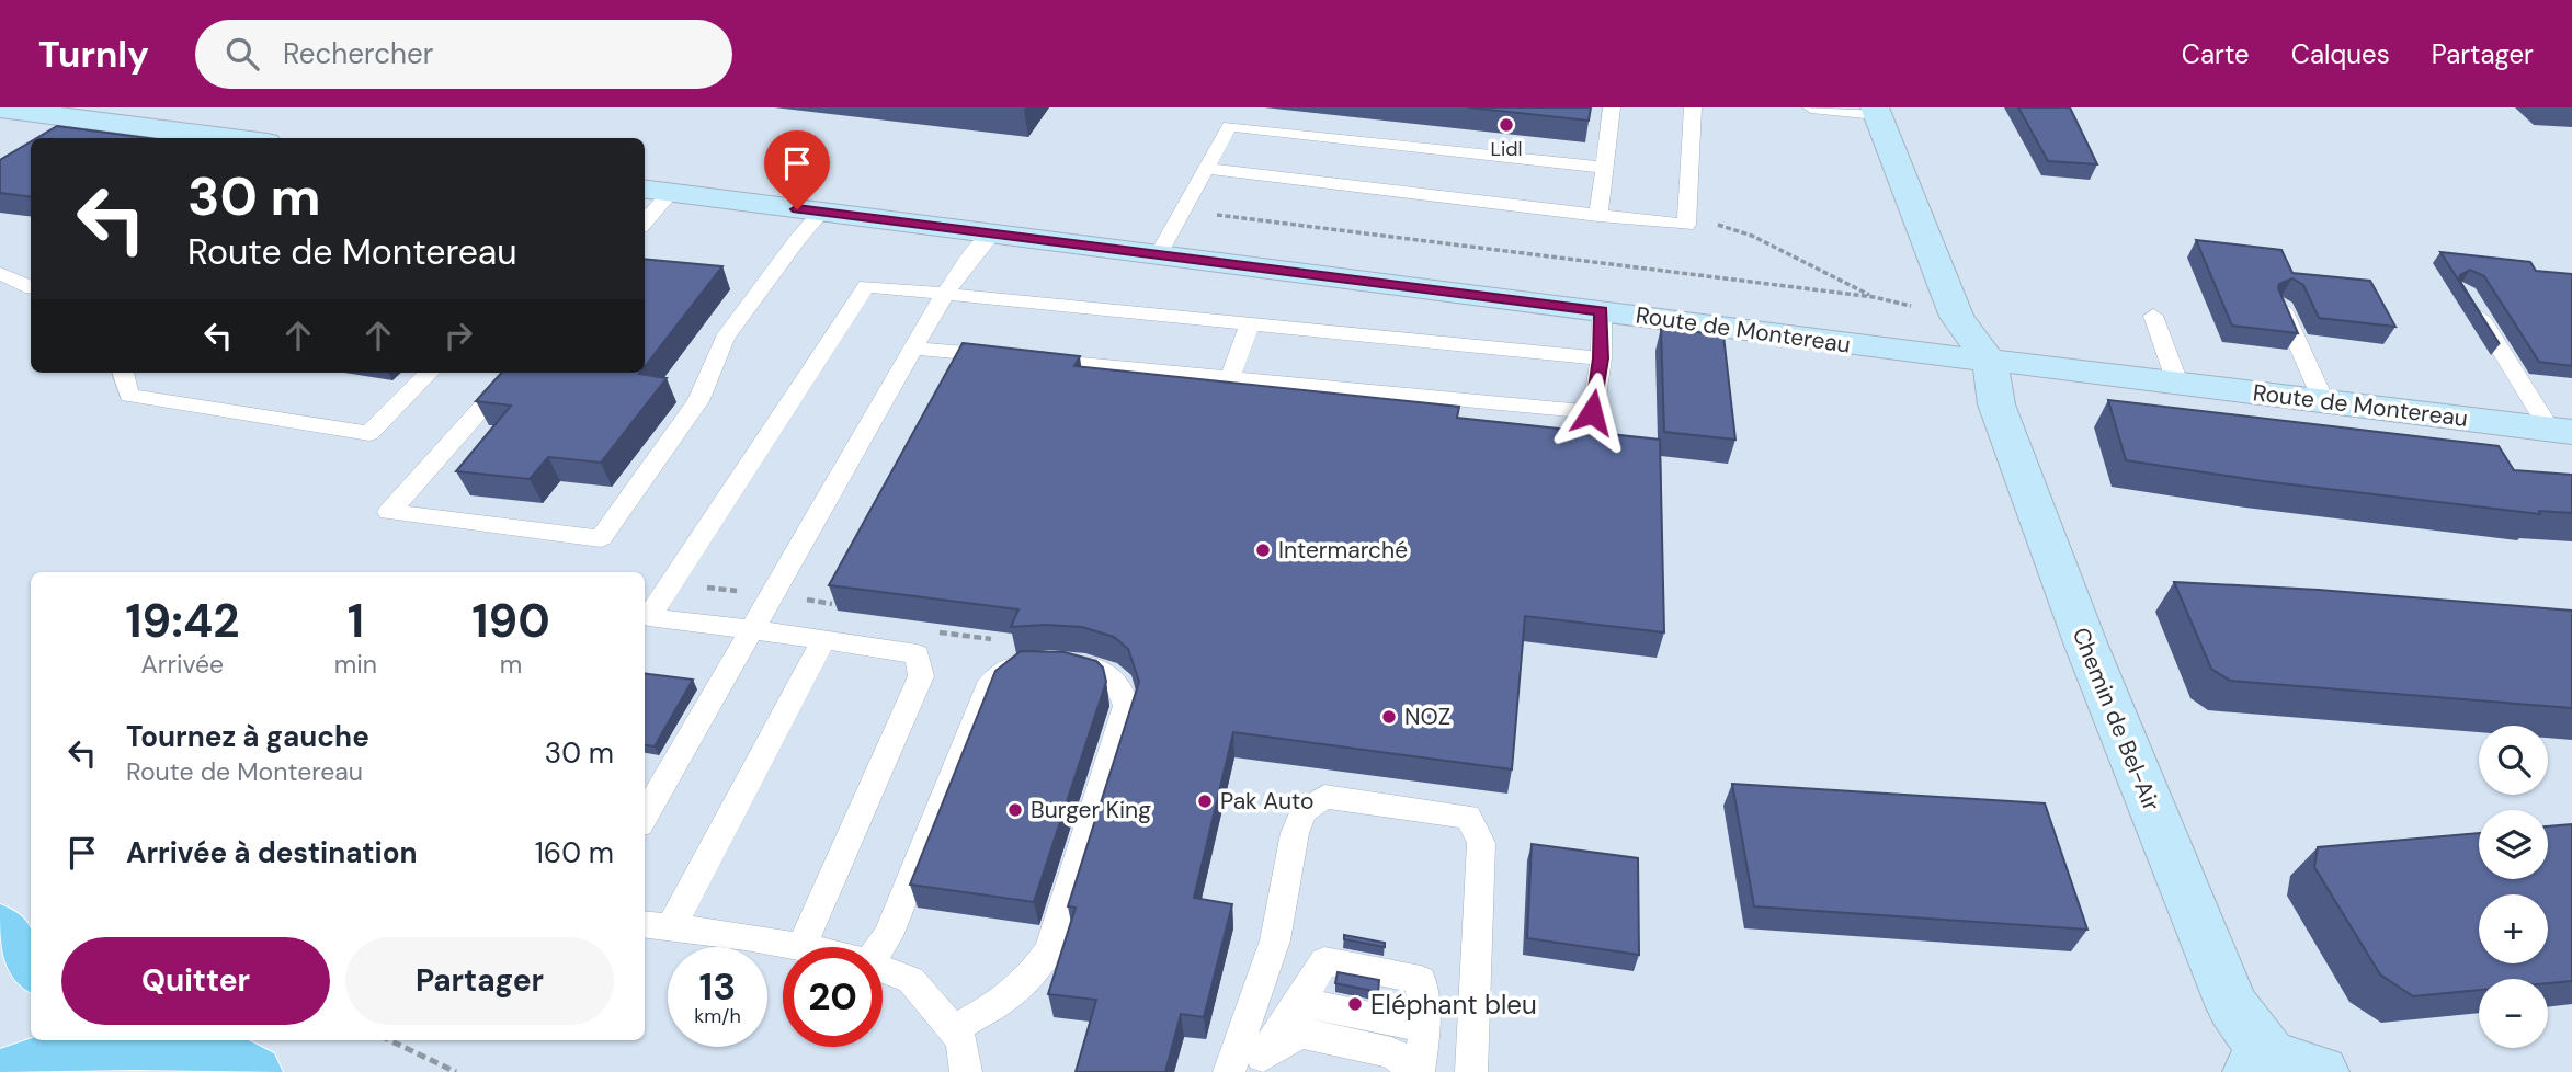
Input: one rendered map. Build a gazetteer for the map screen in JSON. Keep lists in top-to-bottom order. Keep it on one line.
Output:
{"streets":{"main road":["Route de Montereau","Chemin de Bel-Air"]},"crossings":[["Route de Montereau","Chemin de Bel-Air"]],"places":["Lidl","Intermarché","NOZ","Pak Auto","Burger King","Eléphant bleu"],"page":{"header":"Turnly","search":"Rechercher","nav":["Carte","Calques","Partager"],"turn":["30 m","Route de Montereau"],"eta":["19:42","Arrivée","1","min","190","m"],"list":[{"name":"Tournez à gauche","note":"Route de Montereau","value":"30 m"},{"name":"Arrivée à destination","value":"160 m"}],"map_buttons":["+","−"],"buttons":["Quitter","Partager"],"speed":"13 km/h","limit":"20"}}
